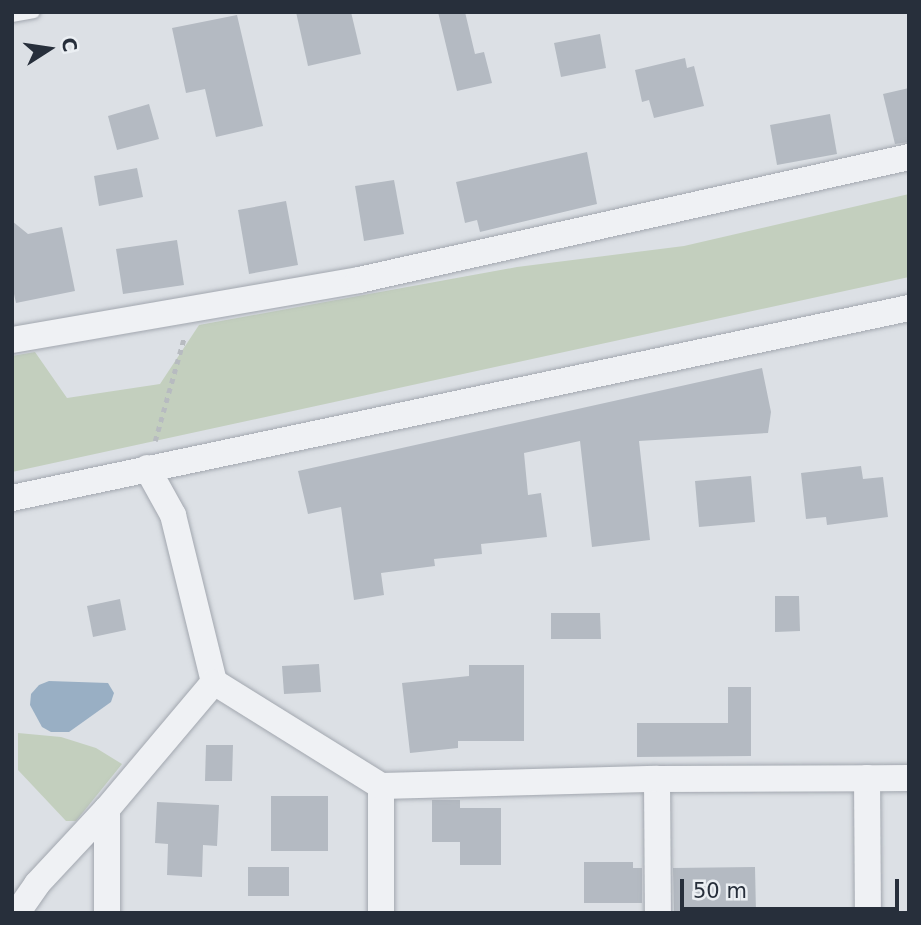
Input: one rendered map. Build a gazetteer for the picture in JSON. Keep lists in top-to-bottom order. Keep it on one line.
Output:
{"scale_bar":"50 m","north":"right"}
